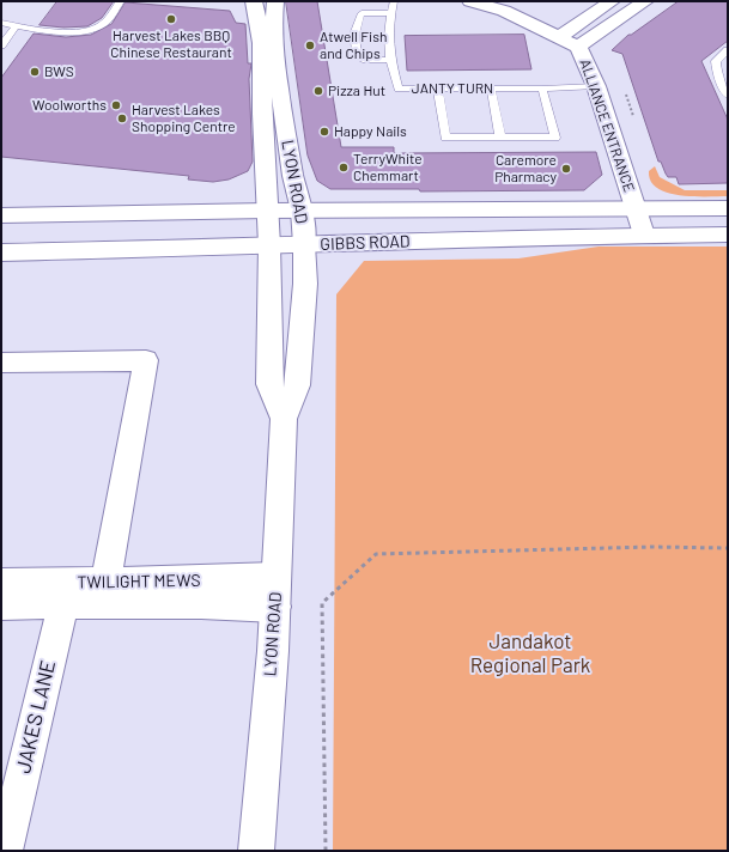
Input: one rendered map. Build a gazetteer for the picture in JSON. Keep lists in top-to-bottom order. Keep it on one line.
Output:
{"streets":{"street":["ALLIANCE ENTRANCE","LYON ROAD","GIBBS ROAD","TWILIGHT MEWS","JAKES LANE"],"lane":["JANTY TURN"]},"crossings":[["JANTY TURN","ALLIANCE ENTRANCE"],["ALLIANCE ENTRANCE","GIBBS ROAD"],["LYON ROAD","GIBBS ROAD"],["LYON ROAD","TWILIGHT MEWS"],["TWILIGHT MEWS","JAKES LANE"]],"parks":["Jandakot Regional Park"],"places":["Harvest Lakes BBQ Chinese Restaurant","Atwell Fish and Chips","BWS","Pizza Hut","Woolworths","Harvest Lakes Shopping Centre","Happy Nails","TerryWhite Chemmart","Caremore Pharmacy"]}
